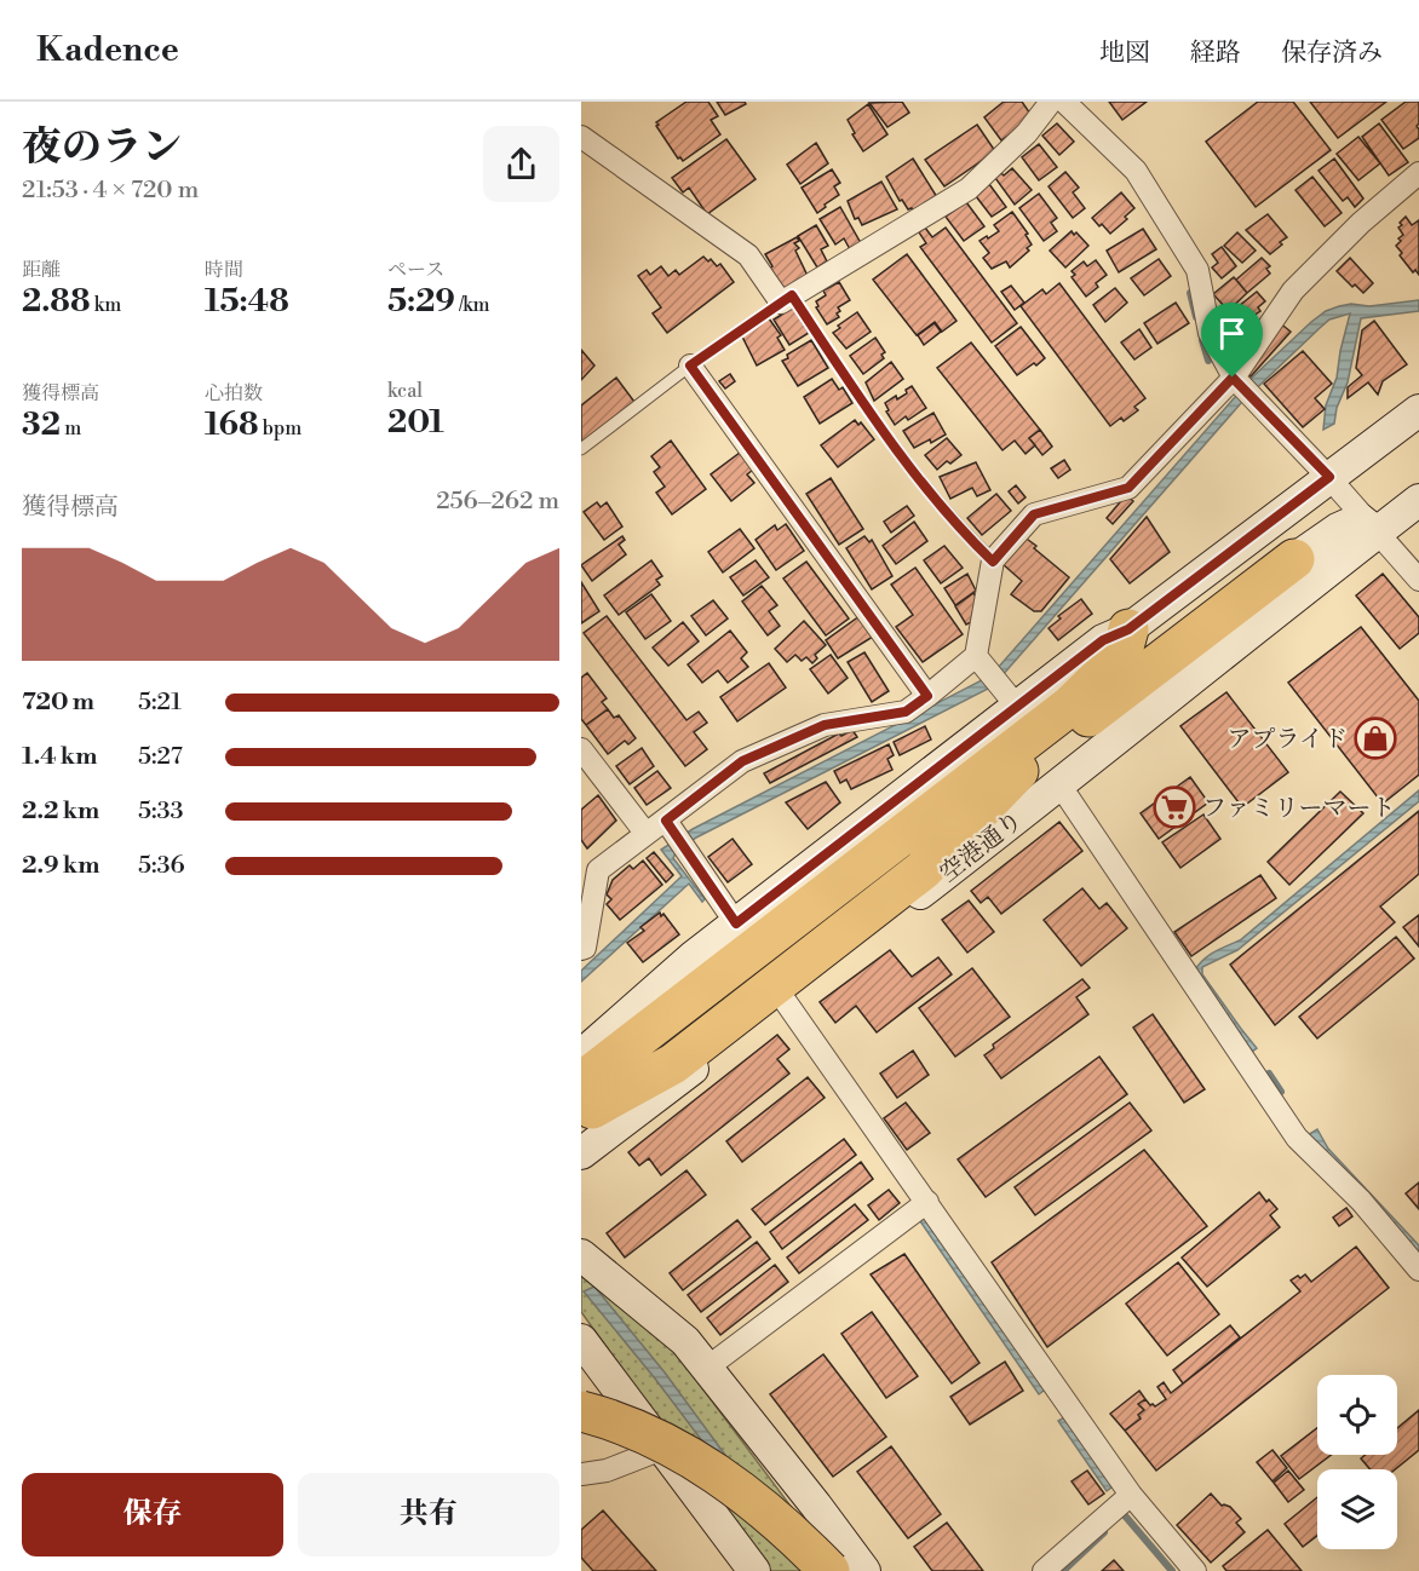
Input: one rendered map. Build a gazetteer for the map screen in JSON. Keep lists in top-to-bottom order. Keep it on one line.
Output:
{"streets":{"street":["空港通り"]},"places":{"shop":["アプライド"],"supermarket":["ファミリーマート"]},"page":{"header":"Kadence","nav":["地図","経路","保存済み"],"heading":["夜のラン","21:53 · 4 × 720 m"],"stats":[["距離","2.88 km"],["時間","15:48"],["ペース","5:29 /km"],["獲得標高","32 m"],["心拍数","168 bpm"],["kcal","201"]],"chart":["獲得標高","256–262 m"],"list":[{"name":"720 m","note":"5:21"},{"name":"1.4 km","note":"5:27"},{"name":"2.2 km","note":"5:33"},{"name":"2.9 km","note":"5:36"}],"buttons":["保存","共有"]}}
